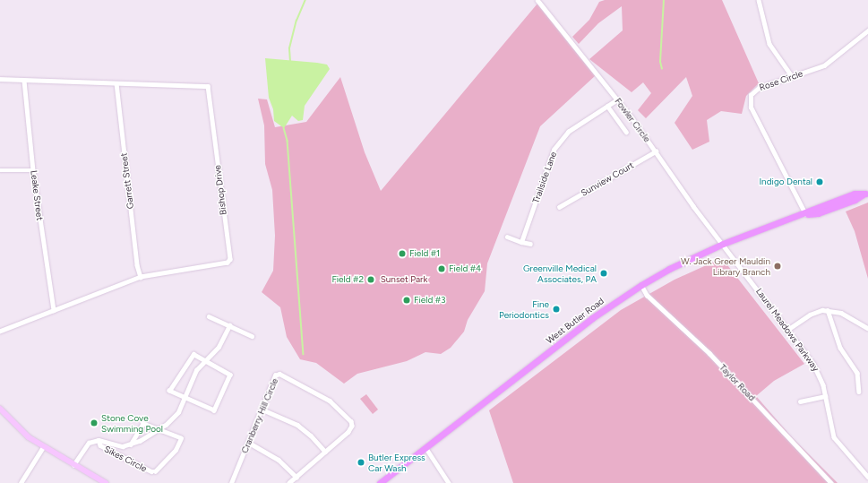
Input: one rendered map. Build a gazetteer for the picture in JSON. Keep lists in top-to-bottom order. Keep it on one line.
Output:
{"streets":{"main road":["West Butler Road"],"street":["Rose Circle","Fowler Circle","Trailside Lane","Sunview Court","Garrett Street","Bishop Drive","Leake Street","Laurel Meadows Parkway","Taylor Road","Cranberry Hill Circle","Sikes Circle"]},"crossings":[["Rose Circle","West Butler Road"],["Fowler Circle","Trailside Lane"],["Fowler Circle","Sunview Court"],["Fowler Circle","West Butler Road"],["Fowler Circle","Laurel Meadows Parkway"],["Garrett Street","Bishop Drive"],["Bishop Drive","Leake Street"],["West Butler Road","Laurel Meadows Parkway"],["West Butler Road","Taylor Road"]],"parks":["Sunset Park"],"places":["Indigo Dental","Field #1","W. Jack Greer Mauldin Library Branch","Field #4","Greenville Medical Associates, PA","Field #2","Field #3","Fine Periodontics","Stone Cove Swimming Pool","Butler Express Car Wash"]}
